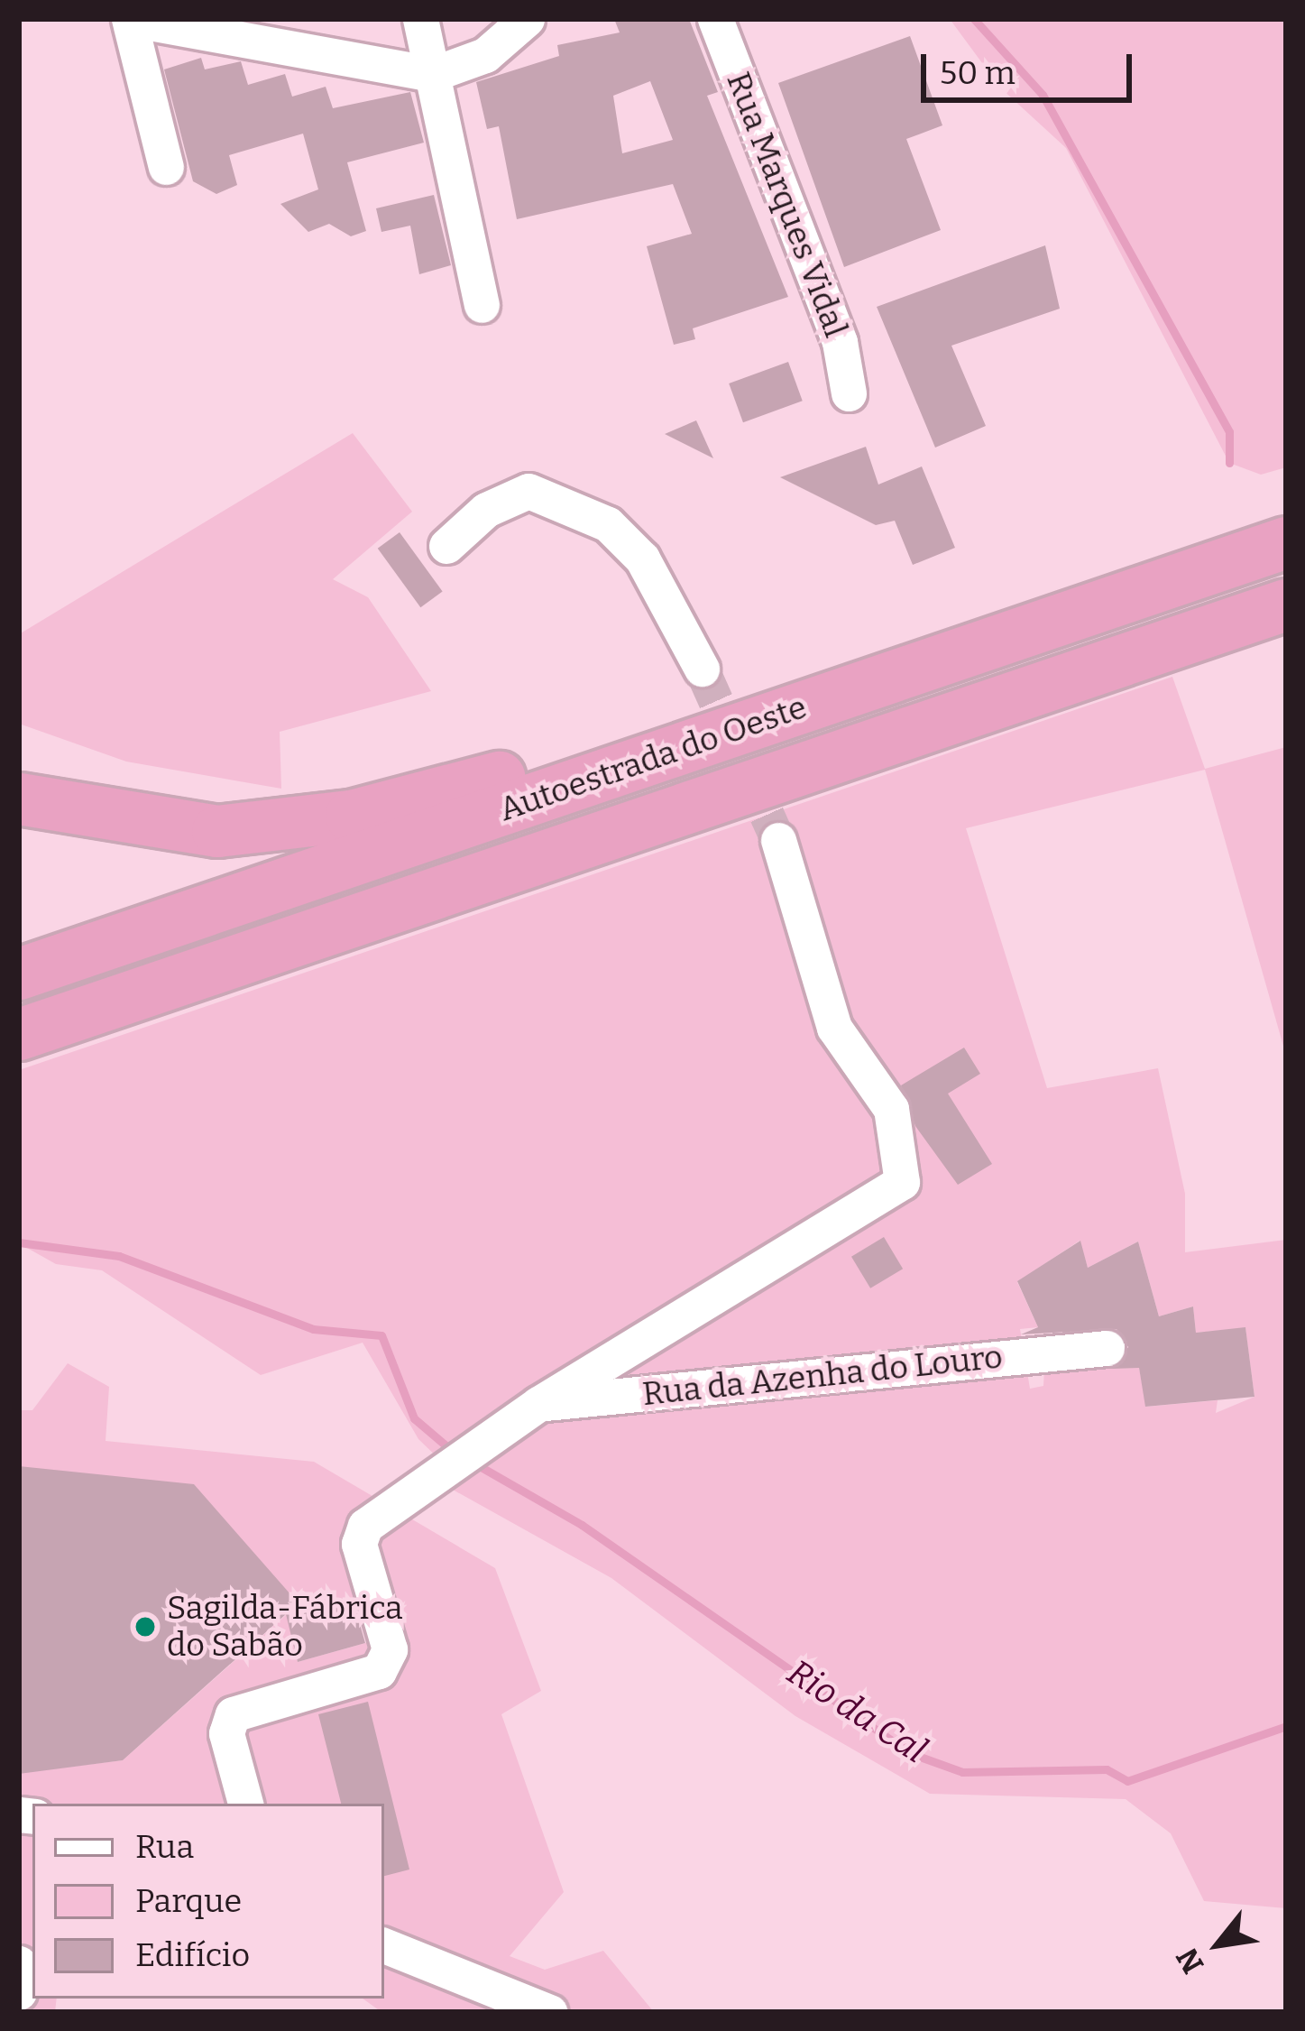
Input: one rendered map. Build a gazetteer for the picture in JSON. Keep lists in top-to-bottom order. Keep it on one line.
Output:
{"streets":{"highway":["Autoestrada do Oeste"],"street":["Rua Marques Vidal","Rua da Azenha do Louro"]},"water":["Rio da Cal"],"places":["Sagilda-Fábrica do Sabão"],"legend":["Rua","Parque","Edifício"],"scale_bar":"50 m","north":"bottom left"}
